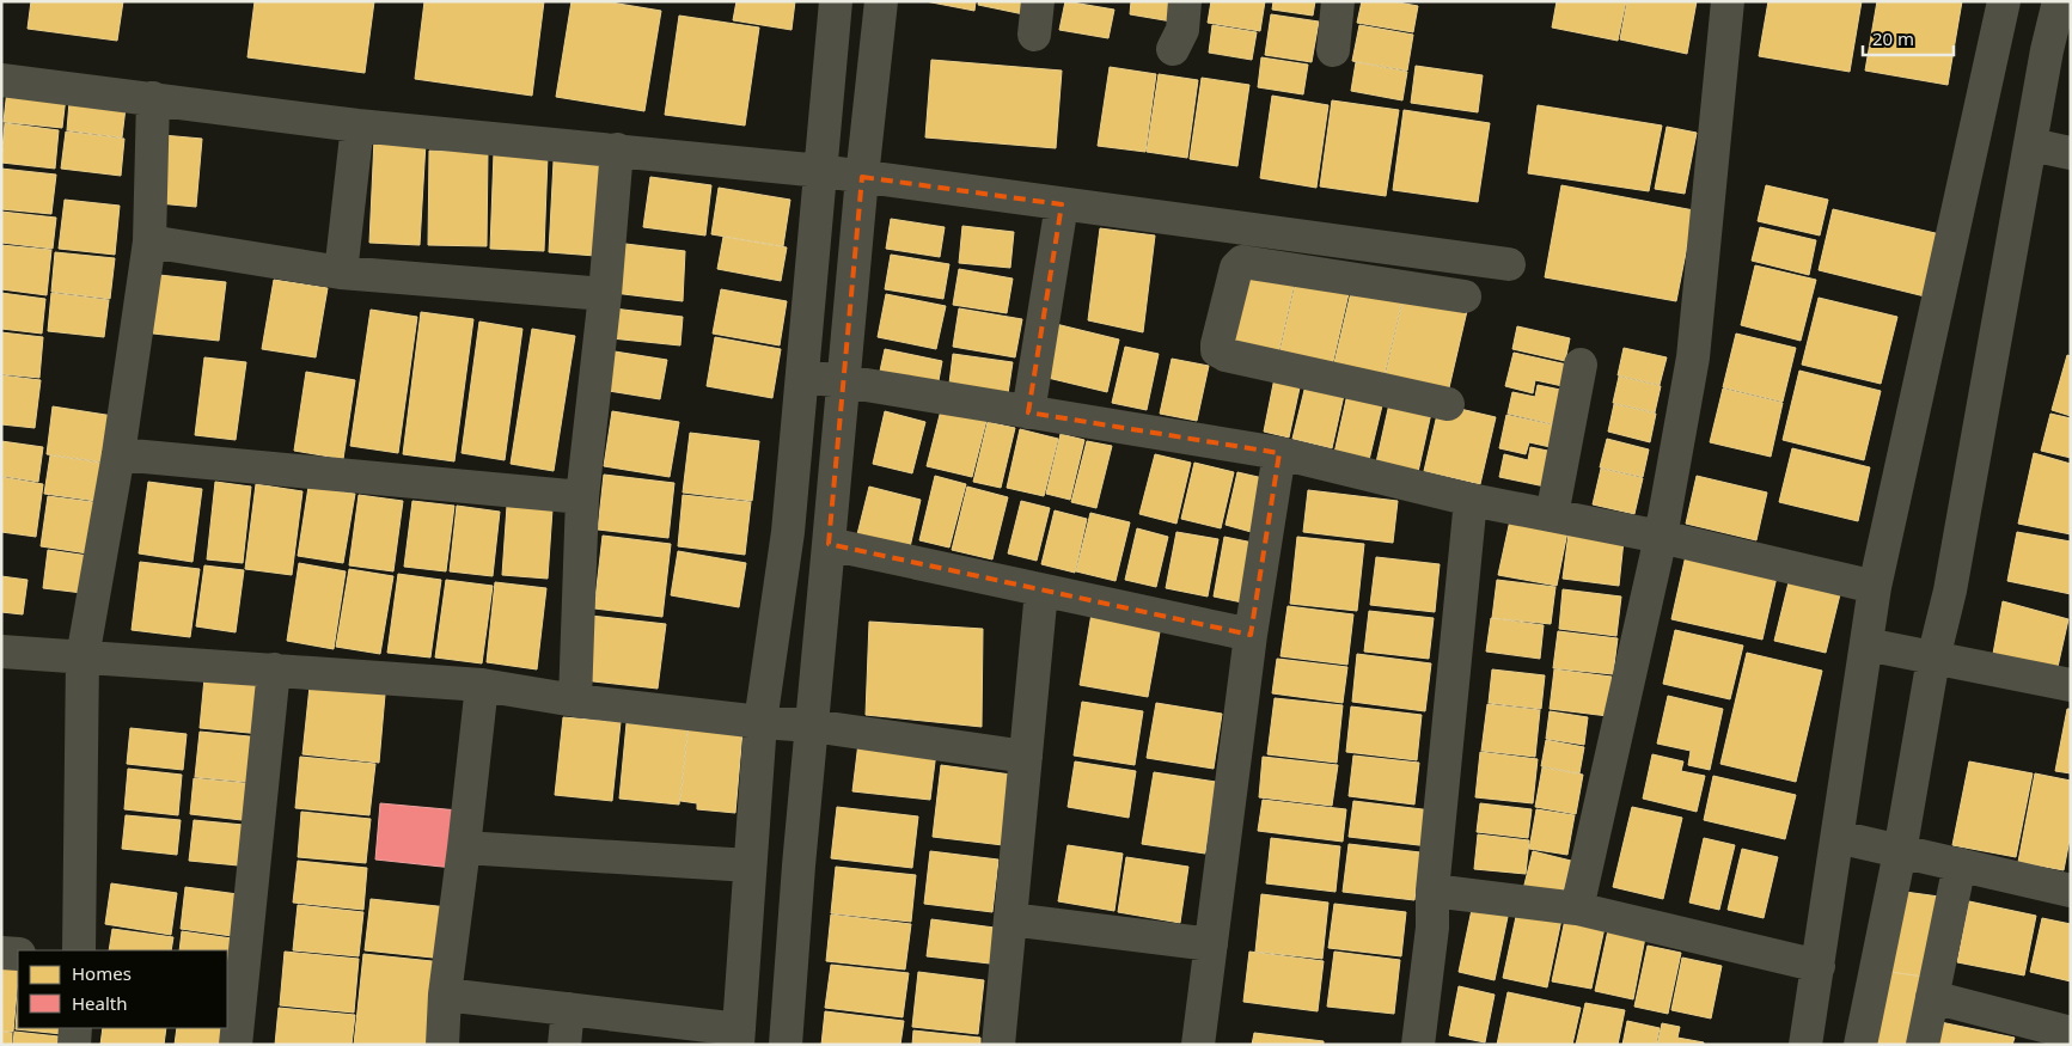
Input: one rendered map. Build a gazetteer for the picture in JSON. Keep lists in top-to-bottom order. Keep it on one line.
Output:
{"legend":["Homes","Health"],"scale_bar":"20 m"}
